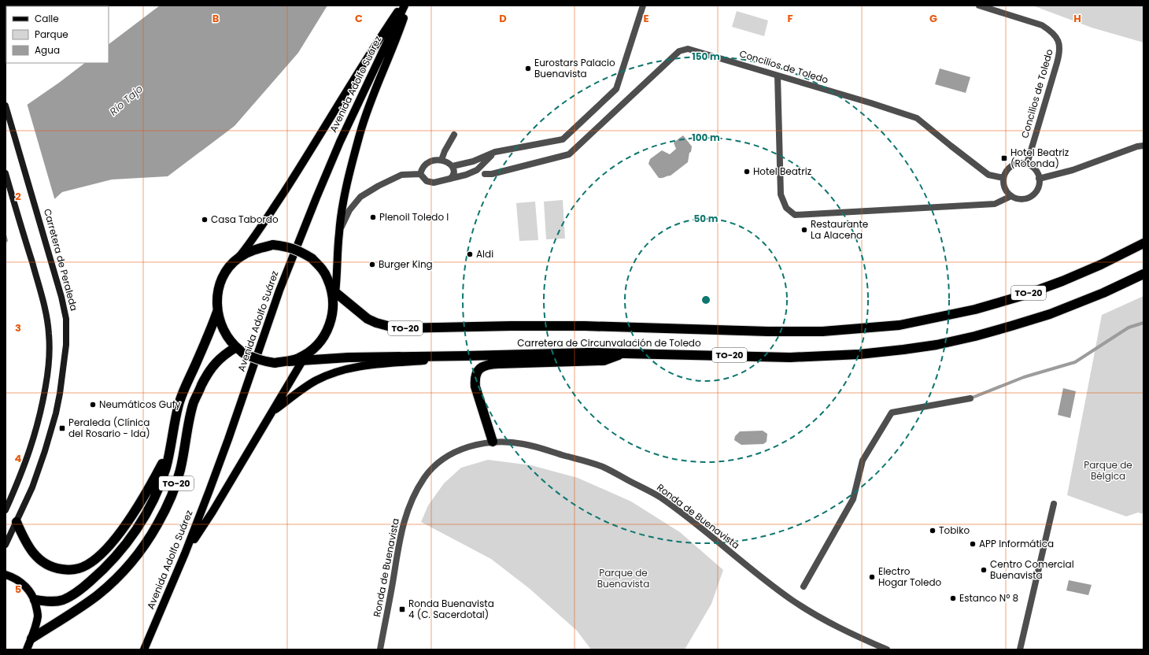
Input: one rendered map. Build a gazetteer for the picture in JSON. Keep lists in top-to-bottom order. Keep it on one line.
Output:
{"streets":{"highway":["TO-20","Carretera de Circunvalación de Toledo"],"main road":["Avenida Adolfo Suárez","Carretera de Peraleda"],"street":["Concilios de Toledo","Ronda de Buenavista"]},"crossings":[["TO-20","Carretera de Circunvalación de Toledo"]],"water":["Río Tajo"],"parks":["Parque de Bélgica","Parque de Buenavista"],"places":{"other":["Eurostars Palacio Buenavista","Hotel Beatriz","Plenoil Toledo I","Casa Tabordo","Restaurante La Alacena","Aldi","Burger King","Neumáticos Gufy","Tobiko","APP Informática","Centro Comercial Buenavista","Electro Hogar Toledo","Estanco Nº 8"],"transit":["Hotel Beatriz (Rotonda)","Peraleda (Clínica del Rosario - Ida)","Ronda Buenavista 4 (C. Sacerdotal)"]},"legend":["Calle","Parque","Agua"],"grid":{"columns":["B","C","D","E","F","G","H"],"rows":["2","3","4","5"]},"rings":["150 m","100 m","50 m"]}
